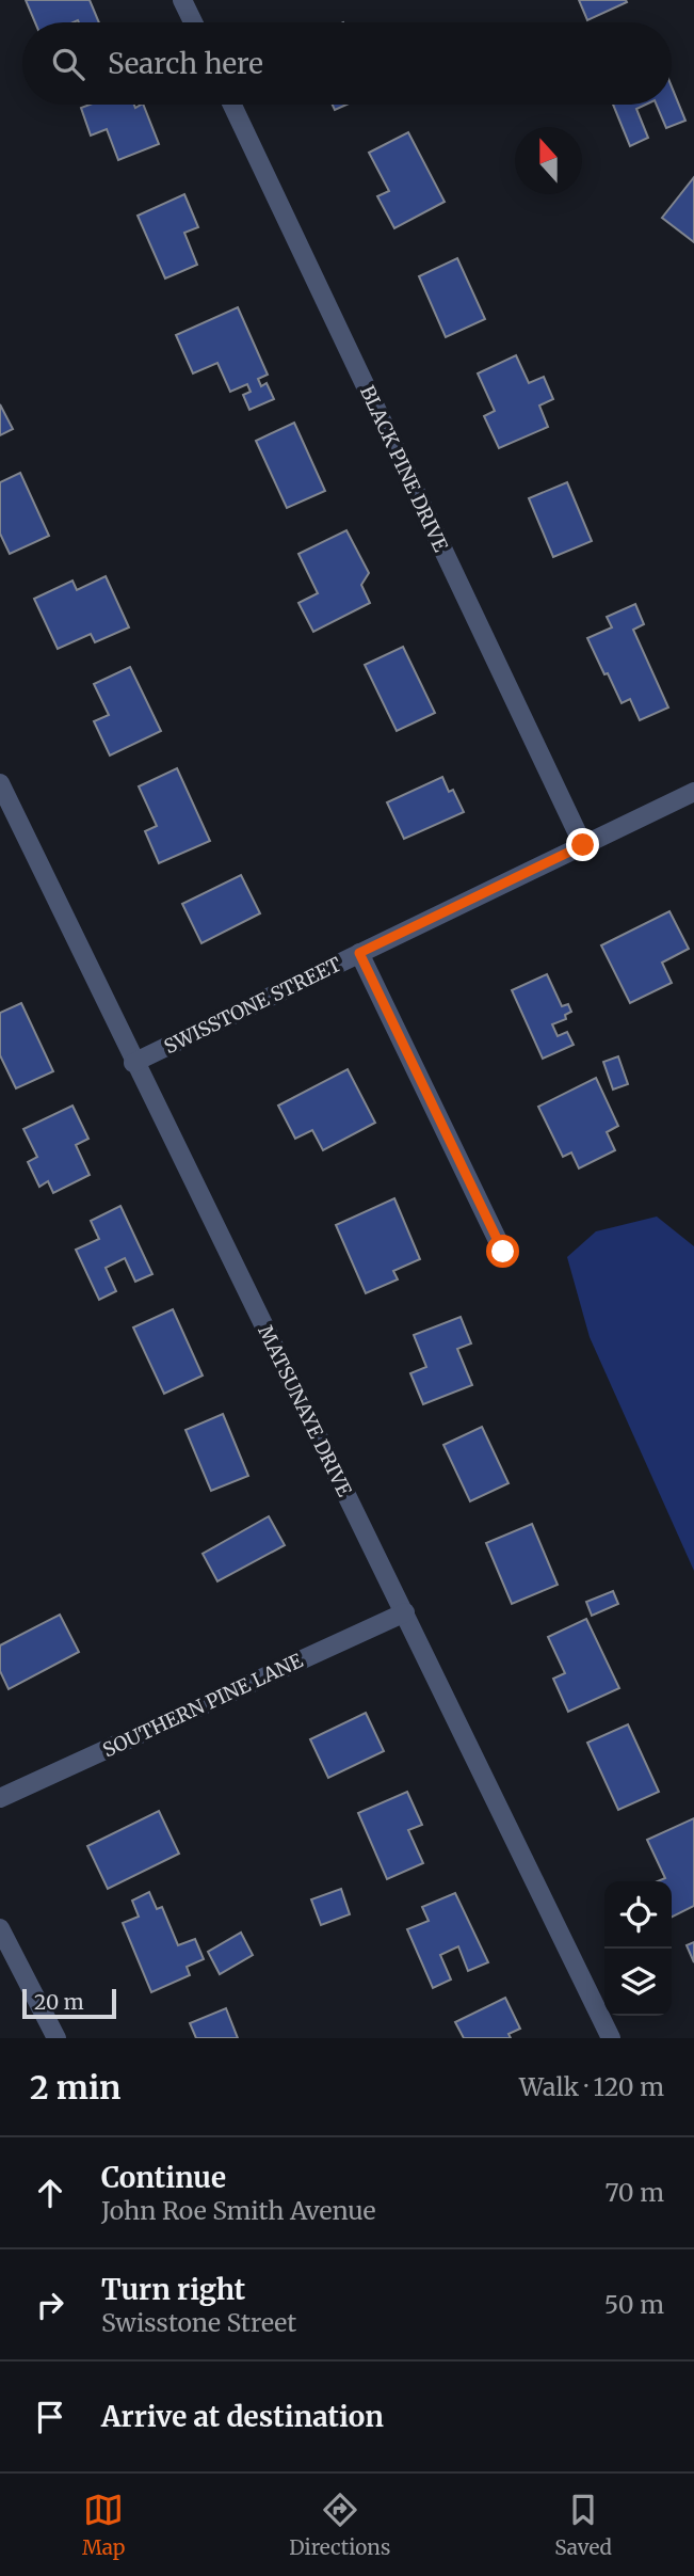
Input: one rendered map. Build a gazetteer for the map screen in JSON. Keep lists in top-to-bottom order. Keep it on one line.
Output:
{"streets":{"street":["BLACK PINE DRIVE","SWISSTONE STREET","MATSUNAYE DRIVE","SOUTHERN PINE LANE"]},"crossings":[["BLACK PINE DRIVE","SWISSTONE STREET"],["SWISSTONE STREET","MATSUNAYE DRIVE"],["MATSUNAYE DRIVE","SOUTHERN PINE LANE"]],"scale_bar":"20 m","north":"top","page":{"search":"Search here","scale":"20 m","heading":["2 min","Walk · 120 m"],"list":[["Continue","John Roe Smith Avenue","70 m"],["Turn right","Swisstone Street","50 m"],"Arrive at destination"],"nav":["Map","Directions","Saved"]}}
